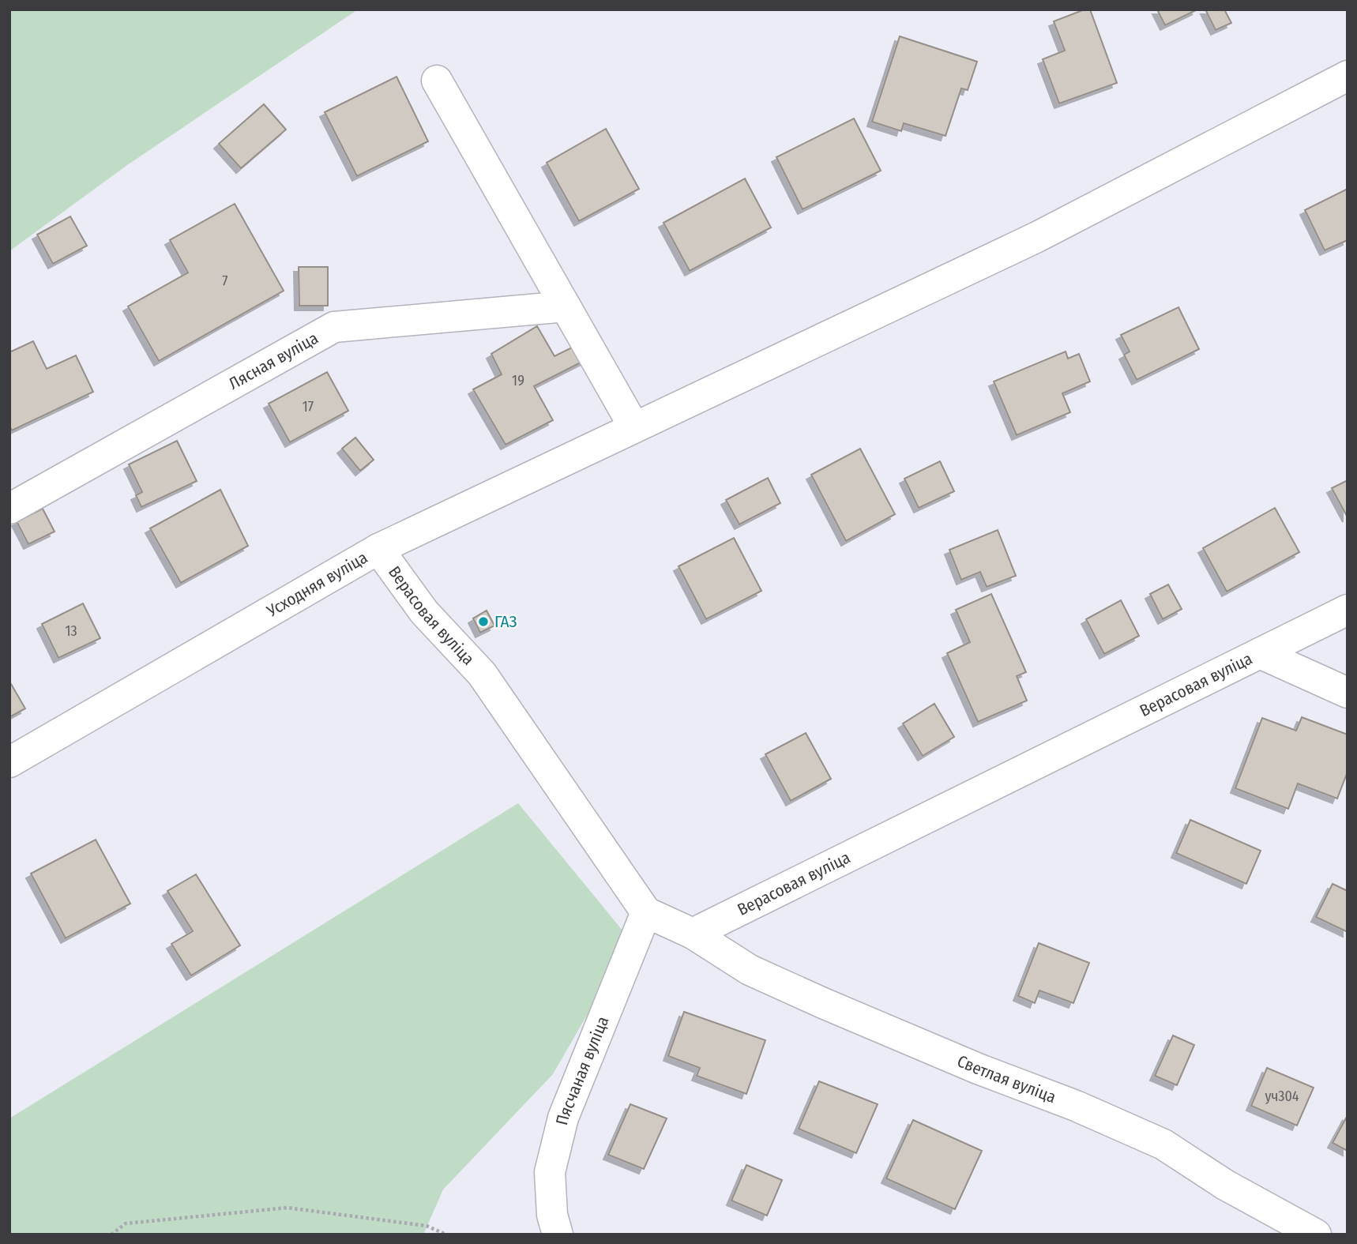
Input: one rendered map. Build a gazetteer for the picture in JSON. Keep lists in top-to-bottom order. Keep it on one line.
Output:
{"streets":{"street":["Лясная вуліца","Усходняя вуліца","Верасовая вуліца","Пясчаная вуліца","Светлая вуліца"]},"crossings":[["Усходняя вуліца","Верасовая вуліца"],["Верасовая вуліца","Пясчаная вуліца"],["Верасовая вуліца","Светлая вуліца"]],"places":["ГАЗ"],"house_numbers":["7","19","17","13","уч304"]}
